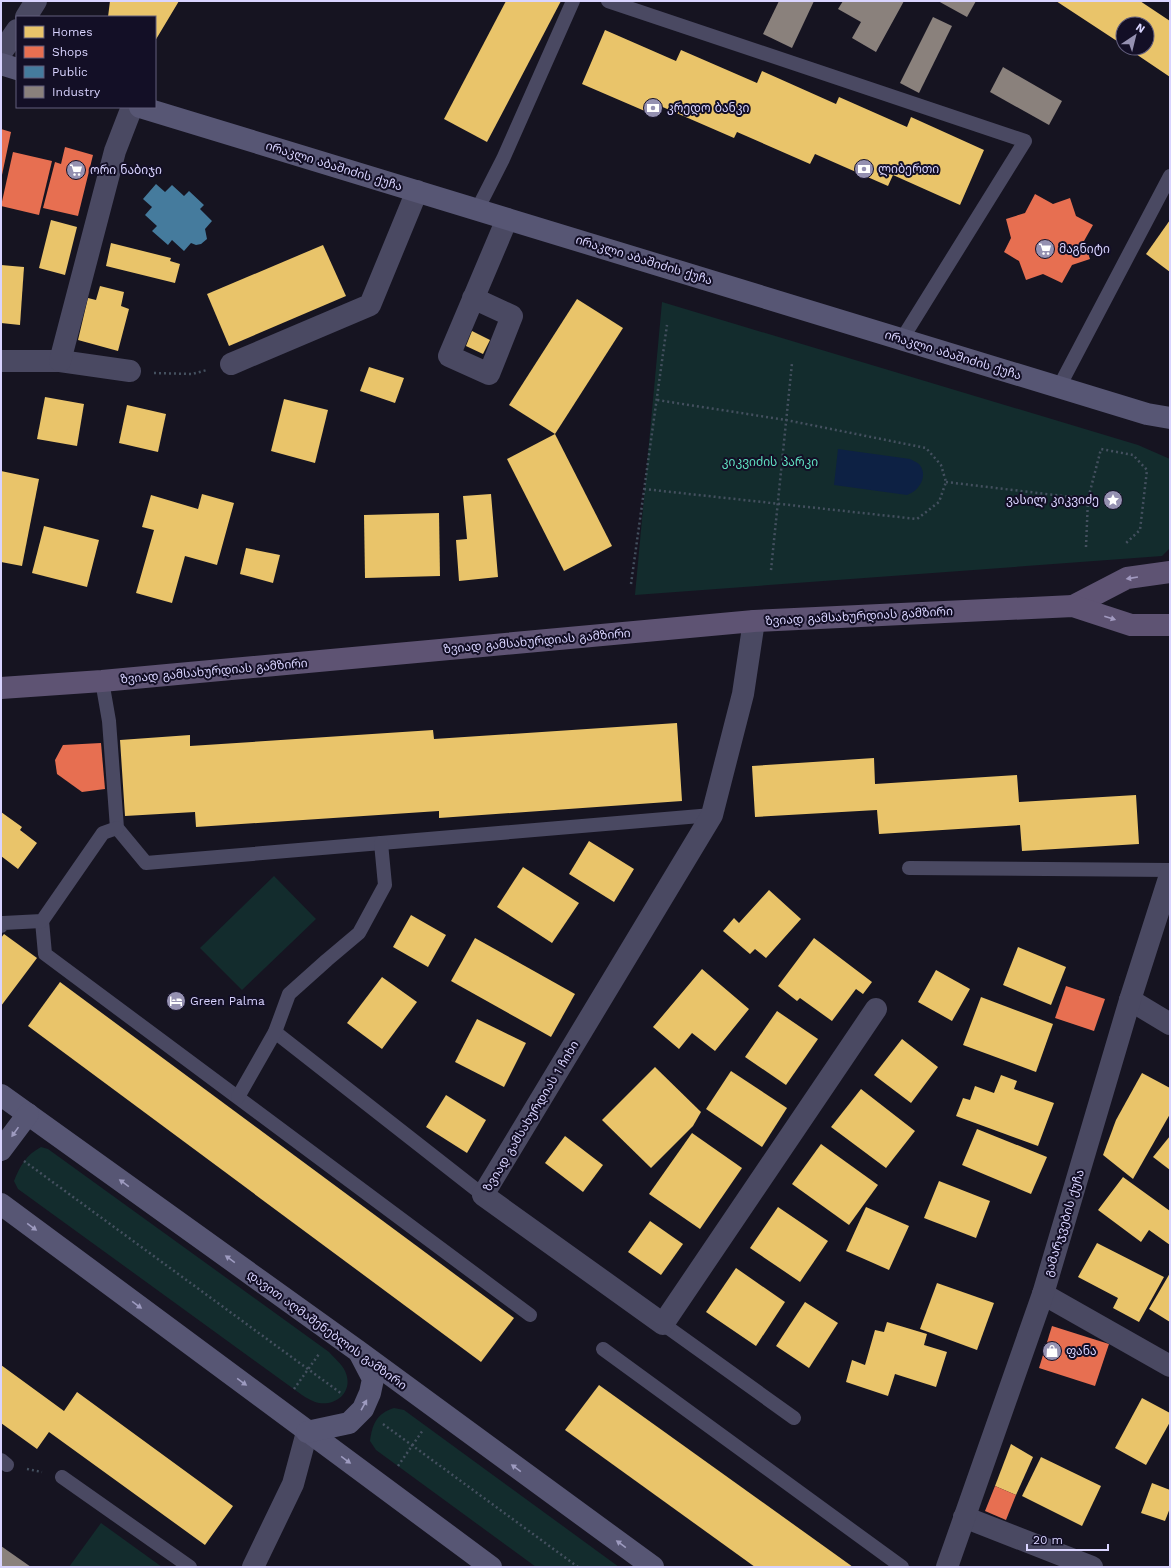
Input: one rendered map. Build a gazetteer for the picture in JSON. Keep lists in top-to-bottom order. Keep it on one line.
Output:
{"streets":{"main road":["ირაკლი აბაშიძის ქუჩა","ზვიად გამსახურდიას გამზირი","დავით აღმაშენებლის გამზირი"],"street":["ზვიად გამსახურდიას 1 ჩიხი","გამარჯვების ქუჩა"]},"crossings":[["ზვიად გამსახურდიას გამზირი","ზვიად გამსახურდიას 1 ჩიხი"]],"parks":["კიკვიძის პარკი"],"places":{"bank":["კრედო ბანკი","ლიბერთი"],"supermarket":["ორი ნაბიჯი","მაგნიტი"],"place":["ვასილ კიკვიძე"],"hotel":["Green Palma"],"shop":["ფანა"]},"legend":["Homes","Shops","Public","Industry"],"scale_bar":"20 m","north":"top right"}
